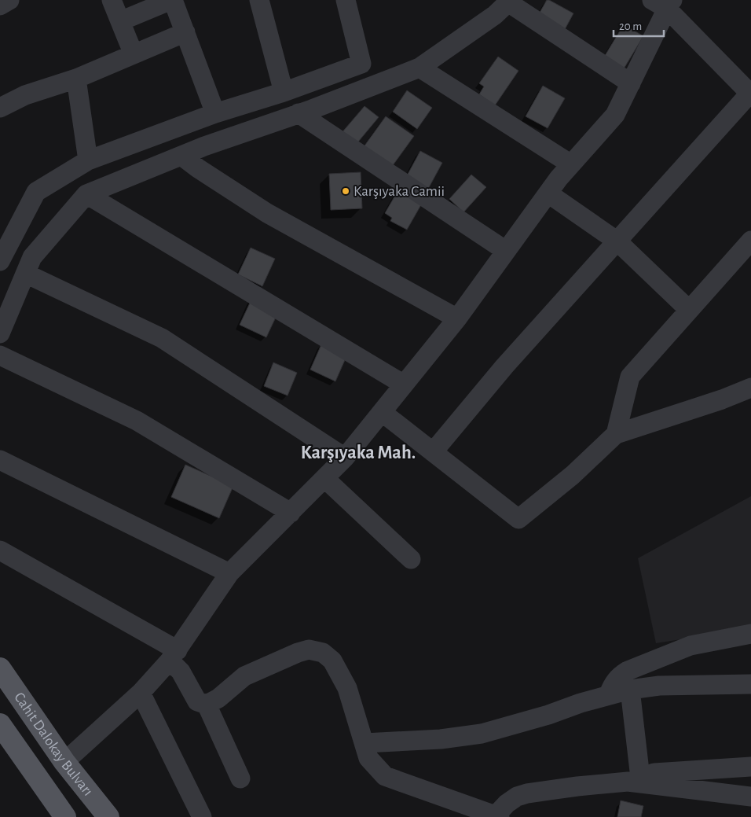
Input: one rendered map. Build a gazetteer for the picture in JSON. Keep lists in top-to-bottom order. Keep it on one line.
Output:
{"streets":{"main road":["Cahit Dalokay Bulvarı"]},"districts":["Karşıyaka Mah."],"places":["Karşıyaka Camii"],"scale_bar":"20 m"}
